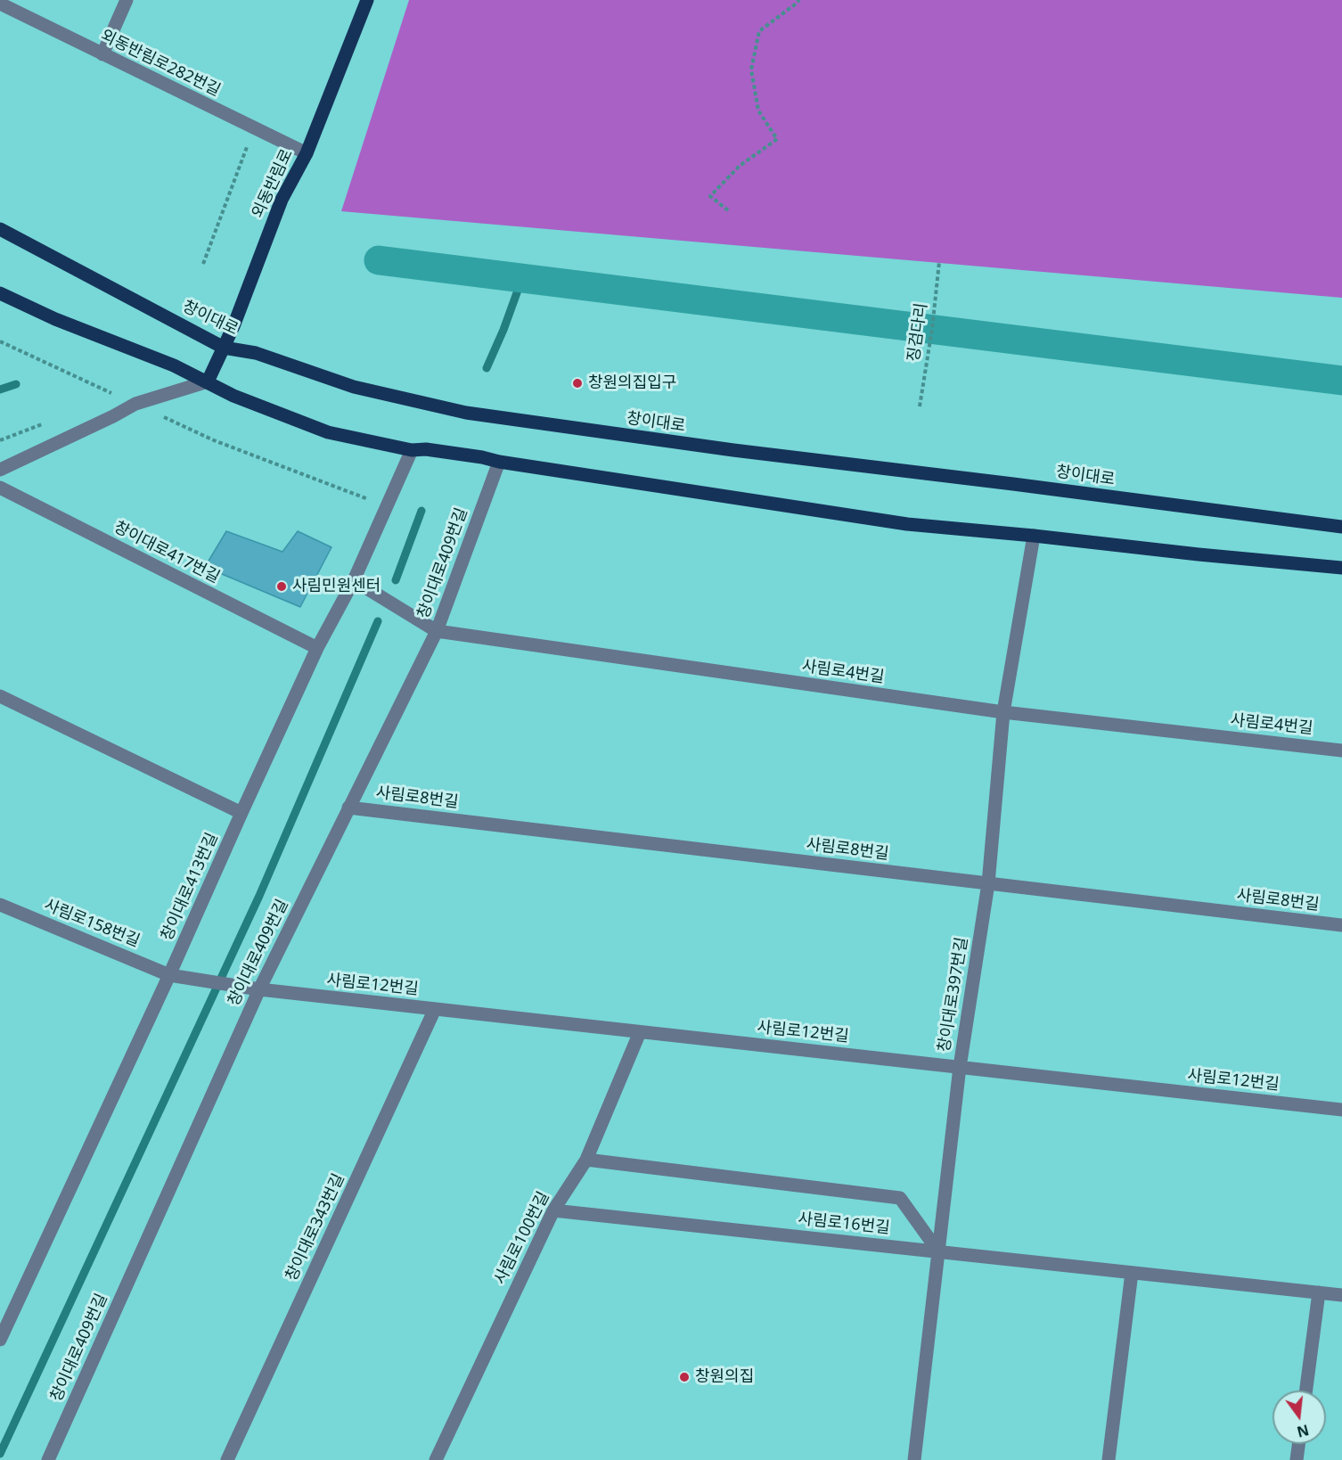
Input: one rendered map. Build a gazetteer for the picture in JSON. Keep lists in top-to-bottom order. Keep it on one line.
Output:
{"streets":{"main road":["외동반림로","창이대로"],"street":["외동반림로282번길","창이대로417번길","창이대로409번길","사림로4번길","사림로8번길","창이대로413번길","사림로158번길","사림로12번길","창이대로397번길","사림로16번길","창이대로343번길","사림로100번길"],"path":["징검다리"]},"crossings":[["외동반림로282번길","외동반림로"],["외동반림로","창이대로"],["창이대로417번길","창이대로413번길"],["창이대로409번길","사림로4번길"],["창이대로409번길","사림로8번길"],["창이대로409번길","사림로12번길"],["사림로4번길","창이대로413번길"],["사림로4번길","창이대로397번길"],["사림로8번길","창이대로397번길"],["창이대로413번길","사림로158번길"],["사림로158번길","사림로12번길"],["사림로12번길","창이대로397번길"],["사림로12번길","창이대로343번길"],["사림로12번길","사림로100번길"],["창이대로397번길","사림로16번길"],["사림로16번길","사림로100번길"]],"places":["창원의집입구","사림민원센터","창원의집"],"north":"bottom"}
